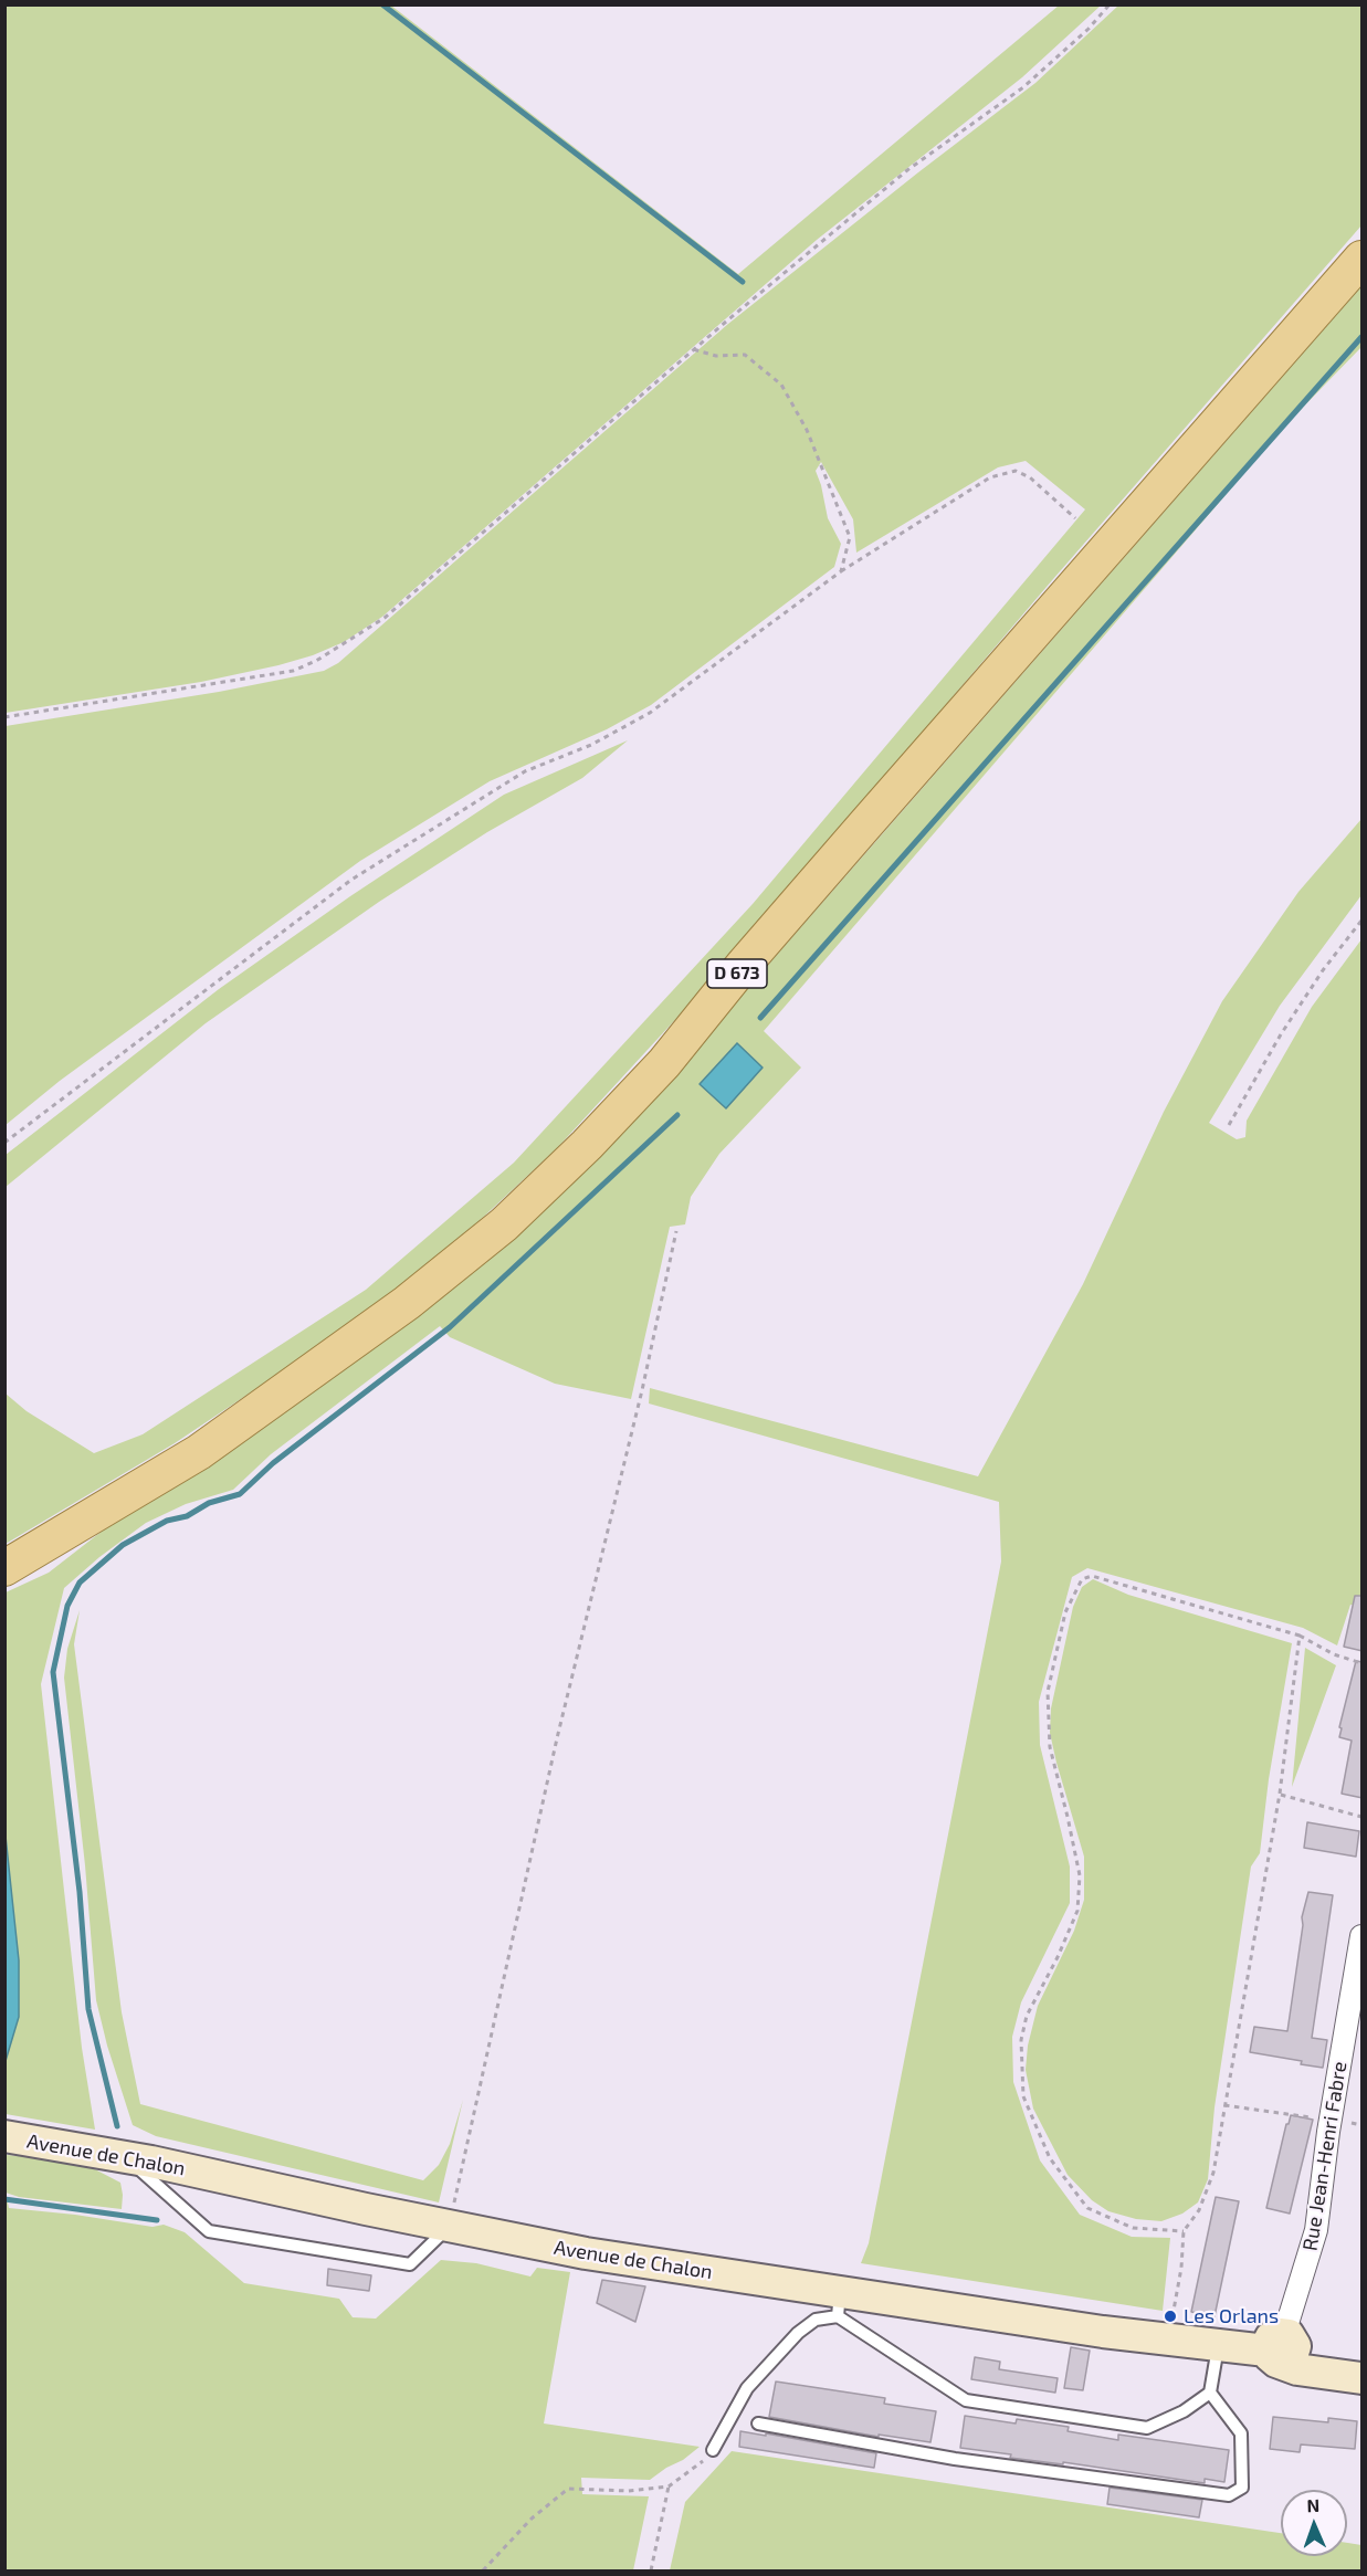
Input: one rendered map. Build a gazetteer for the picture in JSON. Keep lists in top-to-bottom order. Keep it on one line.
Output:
{"streets":{"main road":["D 673","Avenue de Chalon"],"street":["Rue Jean-Henri Fabre"]},"crossings":[["Avenue de Chalon","Rue Jean-Henri Fabre"]],"places":["Les Orlans"],"north":"top"}
